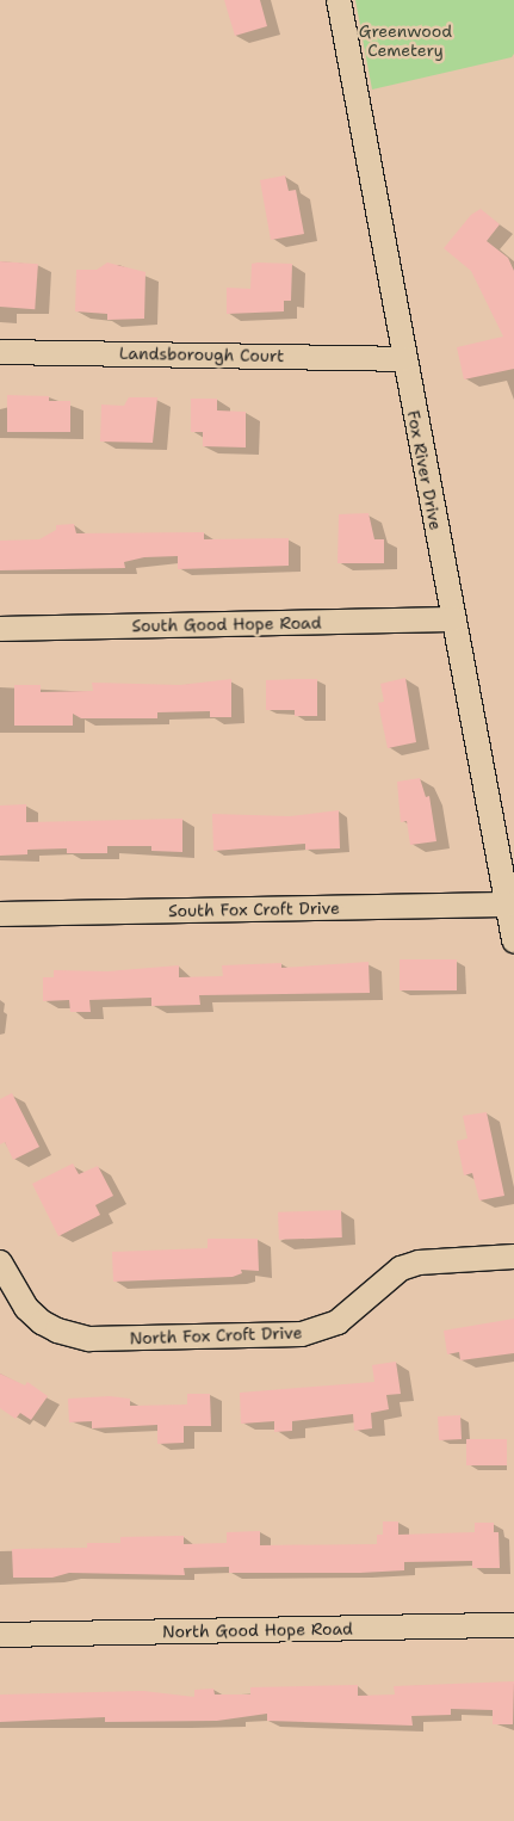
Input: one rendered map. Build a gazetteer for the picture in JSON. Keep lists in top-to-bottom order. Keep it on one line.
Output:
{"streets":{"street":["Landsborough Court","Fox River Drive","South Good Hope Road","South Fox Croft Drive","North Fox Croft Drive","North Good Hope Road"]},"crossings":[["Landsborough Court","Fox River Drive"],["Fox River Drive","South Good Hope Road"],["Fox River Drive","South Fox Croft Drive"]],"parks":["Greenwood Cemetery"]}
